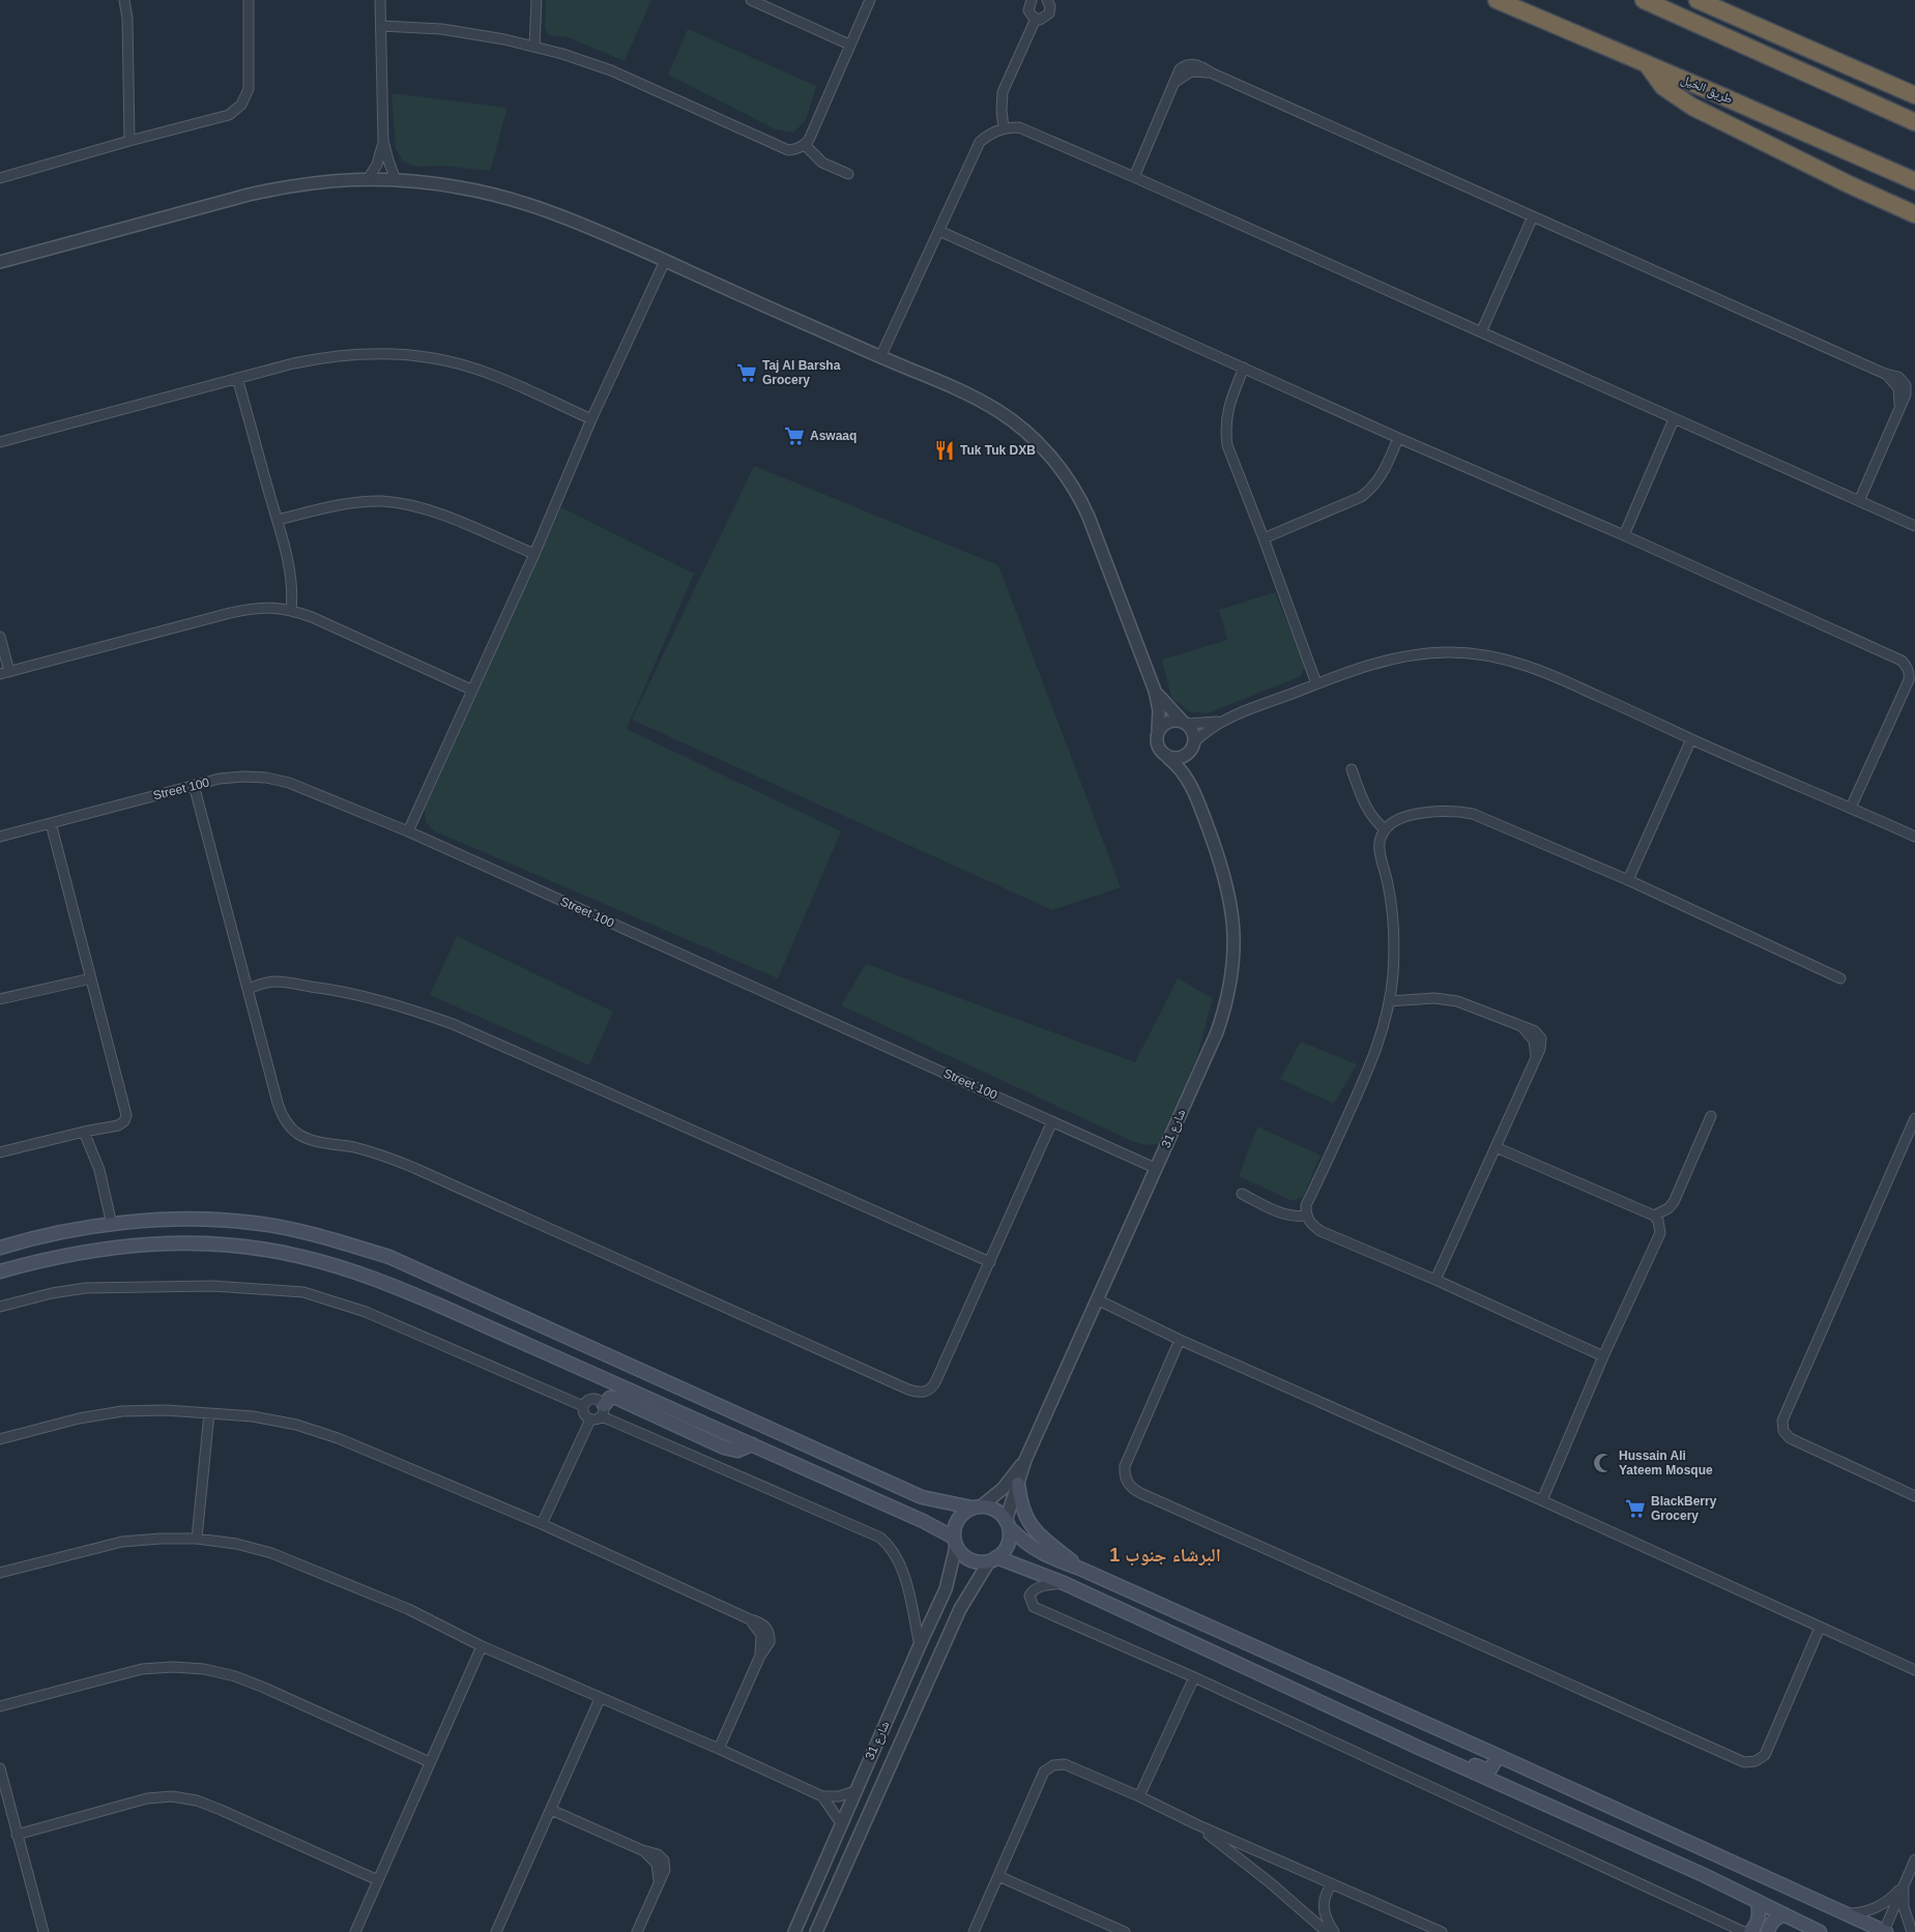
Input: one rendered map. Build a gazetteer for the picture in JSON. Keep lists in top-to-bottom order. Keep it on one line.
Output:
{"streets":{"highway":["طريق الخيل"],"street":["Street 100","شارع 31"]},"crossings":[["Street 100","شارع 31"]],"districts":["البرشاء جنوب 1"],"places":{"supermarket":["Taj Al Barsha Grocery","Aswaaq","BlackBerry Grocery"],"restaurant":["Tuk Tuk DXB"],"mosque":["Hussain Ali Yateem Mosque"]}}
